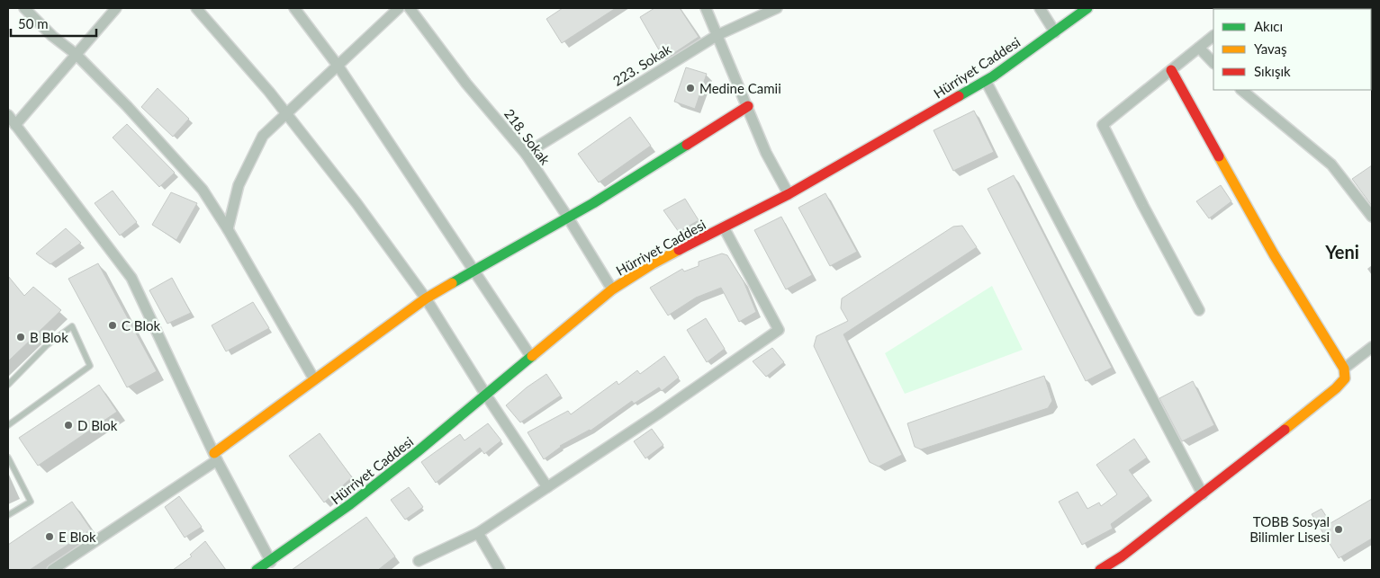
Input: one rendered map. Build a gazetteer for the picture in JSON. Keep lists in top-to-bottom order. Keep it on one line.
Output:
{"streets":{"street":["223. Sokak","Hürriyet Caddesi","218. Sokak"]},"crossings":[["223. Sokak","218. Sokak"],["Hürriyet Caddesi","218. Sokak"]],"districts":["Yeni"],"places":["Medine Camii","C Blok","B Blok","D Blok","TOBB Sosyal Bilimler Lisesi","E Blok"],"legend":["Akıcı","Yavaş","Sıkışık"],"scale_bar":"50 m"}
